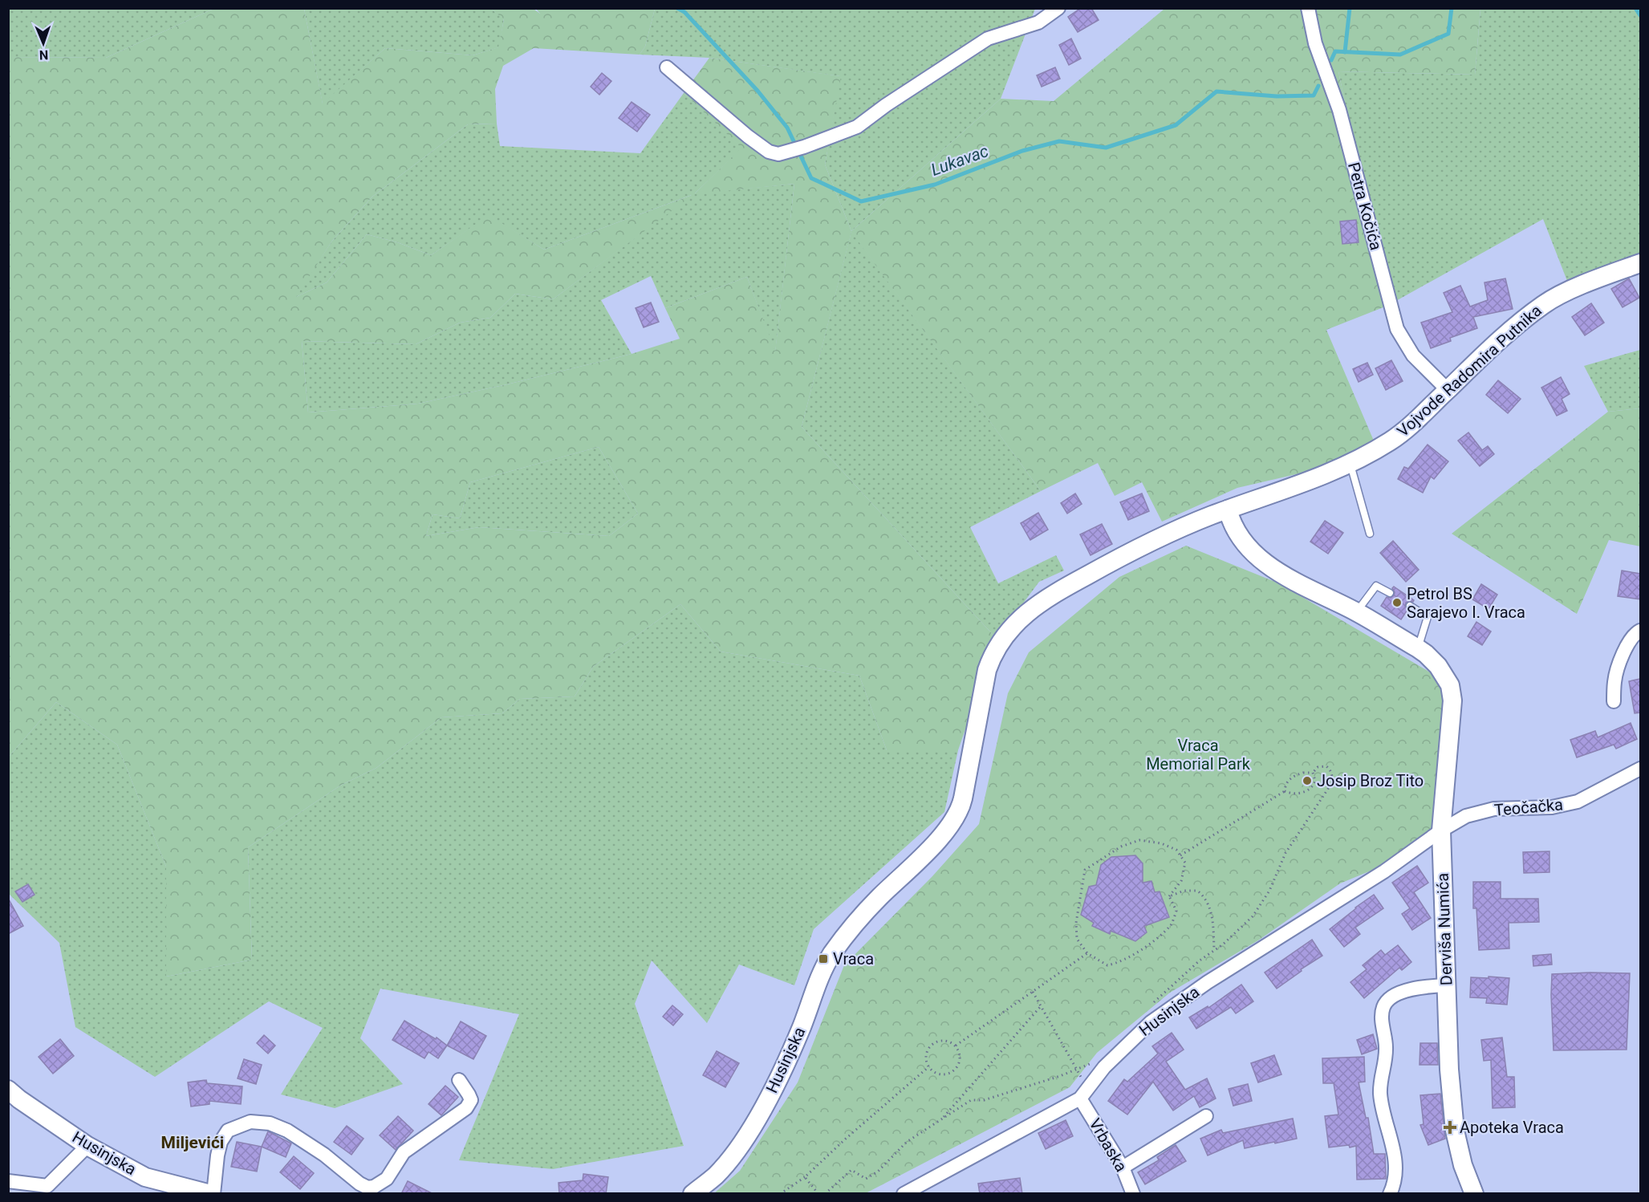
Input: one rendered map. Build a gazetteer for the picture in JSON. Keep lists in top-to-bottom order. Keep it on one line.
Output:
{"streets":{"main road":["Vojvode Radomira Putnika","Derviša Numića","Husinjska"],"street":["Petra Kočića","Teočačka","Vrbaska"]},"crossings":[["Petra Kočića","Vojvode Radomira Putnika"],["Vojvode Radomira Putnika","Husinjska"],["Teočačka","Derviša Numića"],["Teočačka","Husinjska"],["Derviša Numića","Husinjska"],["Husinjska","Vrbaska"]],"districts":["Miljevići"],"water":["Lukavac"],"parks":["Vraca Memorial Park"],"places":{"other":["Petrol BS Sarajevo I. Vraca","Josip Broz Tito"],"transit":["Vraca"],"health":["Apoteka Vraca"]},"north":"bottom"}
